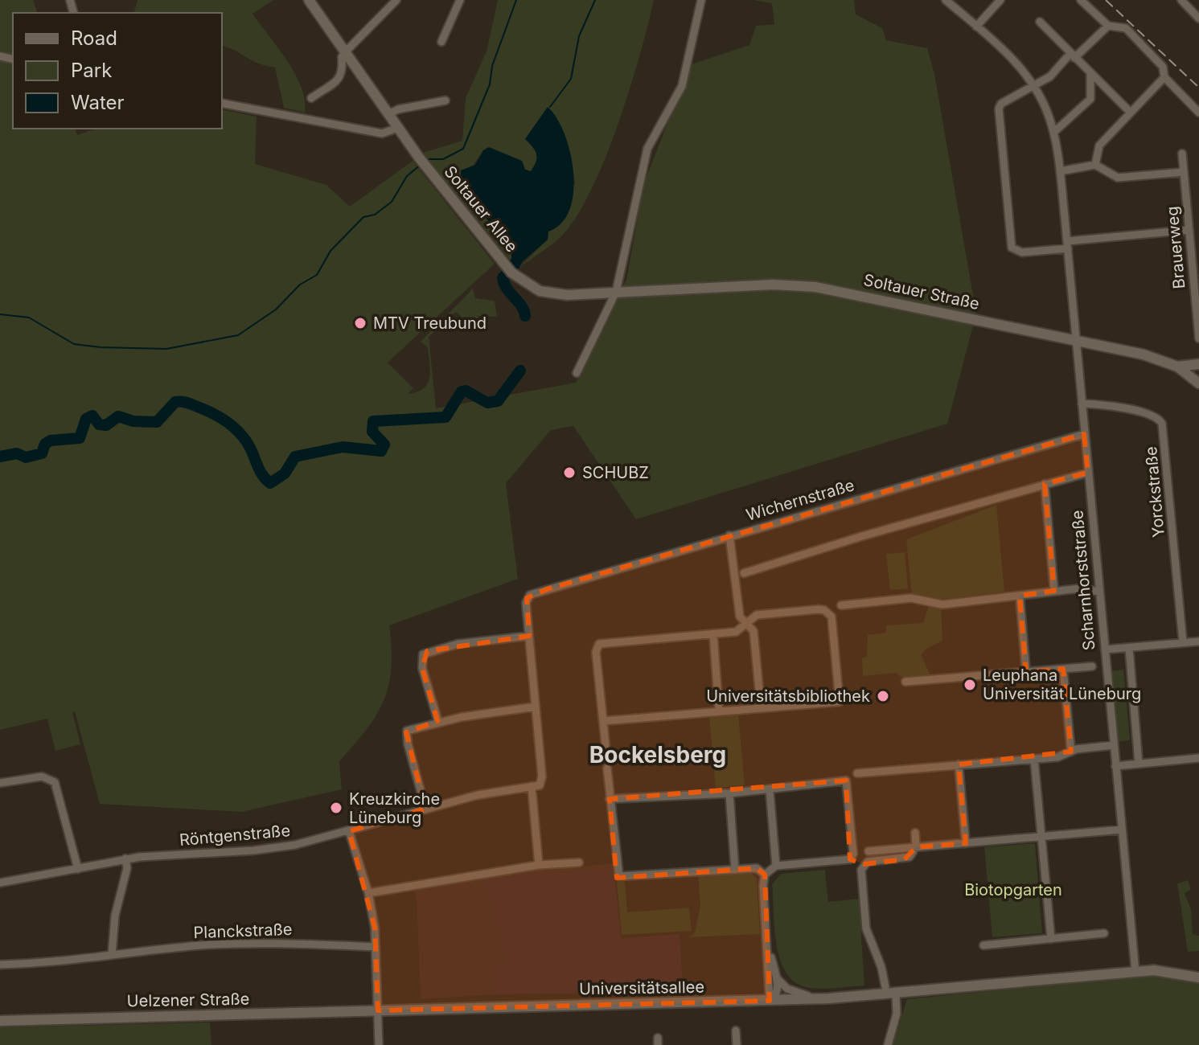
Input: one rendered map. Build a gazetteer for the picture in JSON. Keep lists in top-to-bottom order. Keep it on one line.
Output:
{"streets":{"main road":["Soltauer Allee","Soltauer Straße","Universitätsallee","Uelzener Straße"],"street":["Brauerweg","Yorckstraße","Wichernstraße","Scharnhorststraße","Röntgenstraße","Planckstraße"]},"crossings":[["Soltauer Allee","Soltauer Straße"],["Soltauer Straße","Scharnhorststraße"],["Yorckstraße","Scharnhorststraße"],["Wichernstraße","Scharnhorststraße"],["Scharnhorststraße","Universitätsallee"],["Universitätsallee","Uelzener Straße"]],"districts":["Bockelsberg"],"parks":["Biotopgarten"],"places":["MTV Treubund","SCHUBZ","Leuphana Universität Lüneburg","Universitätsbibliothek","Kreuzkirche Lüneburg"],"legend":["Road","Park","Water"]}
